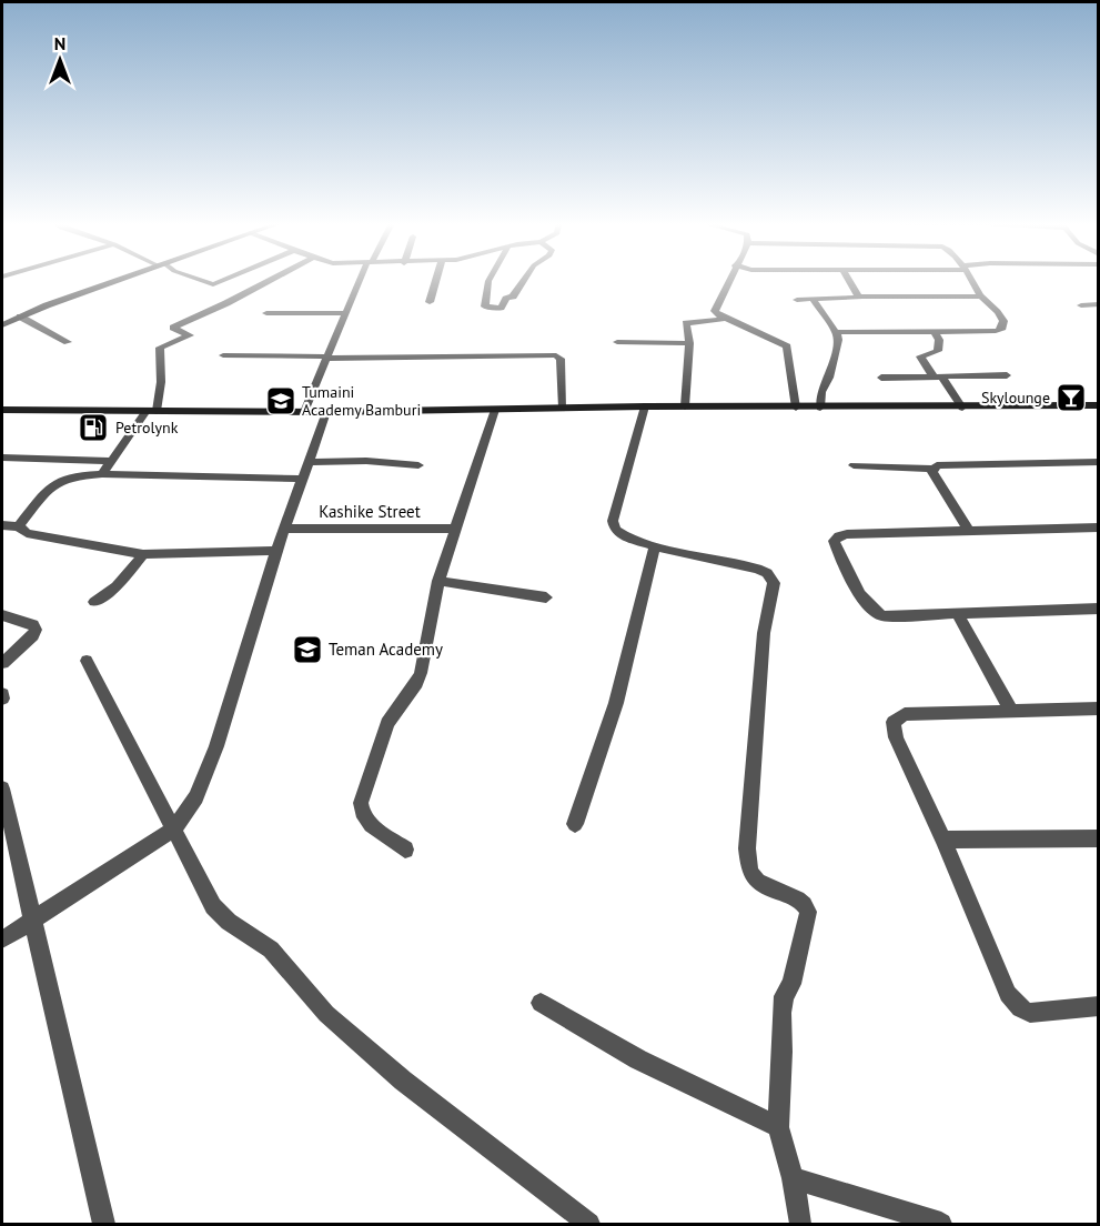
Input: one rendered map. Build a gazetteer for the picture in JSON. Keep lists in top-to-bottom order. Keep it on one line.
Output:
{"streets":{"street":["Kashike Street"]},"places":{"bar":["Skylounge"],"school or university":["Tumaini Academy Bamburi","Teman Academy"],"fuel station":["Petrolynk"]},"north":"top"}
